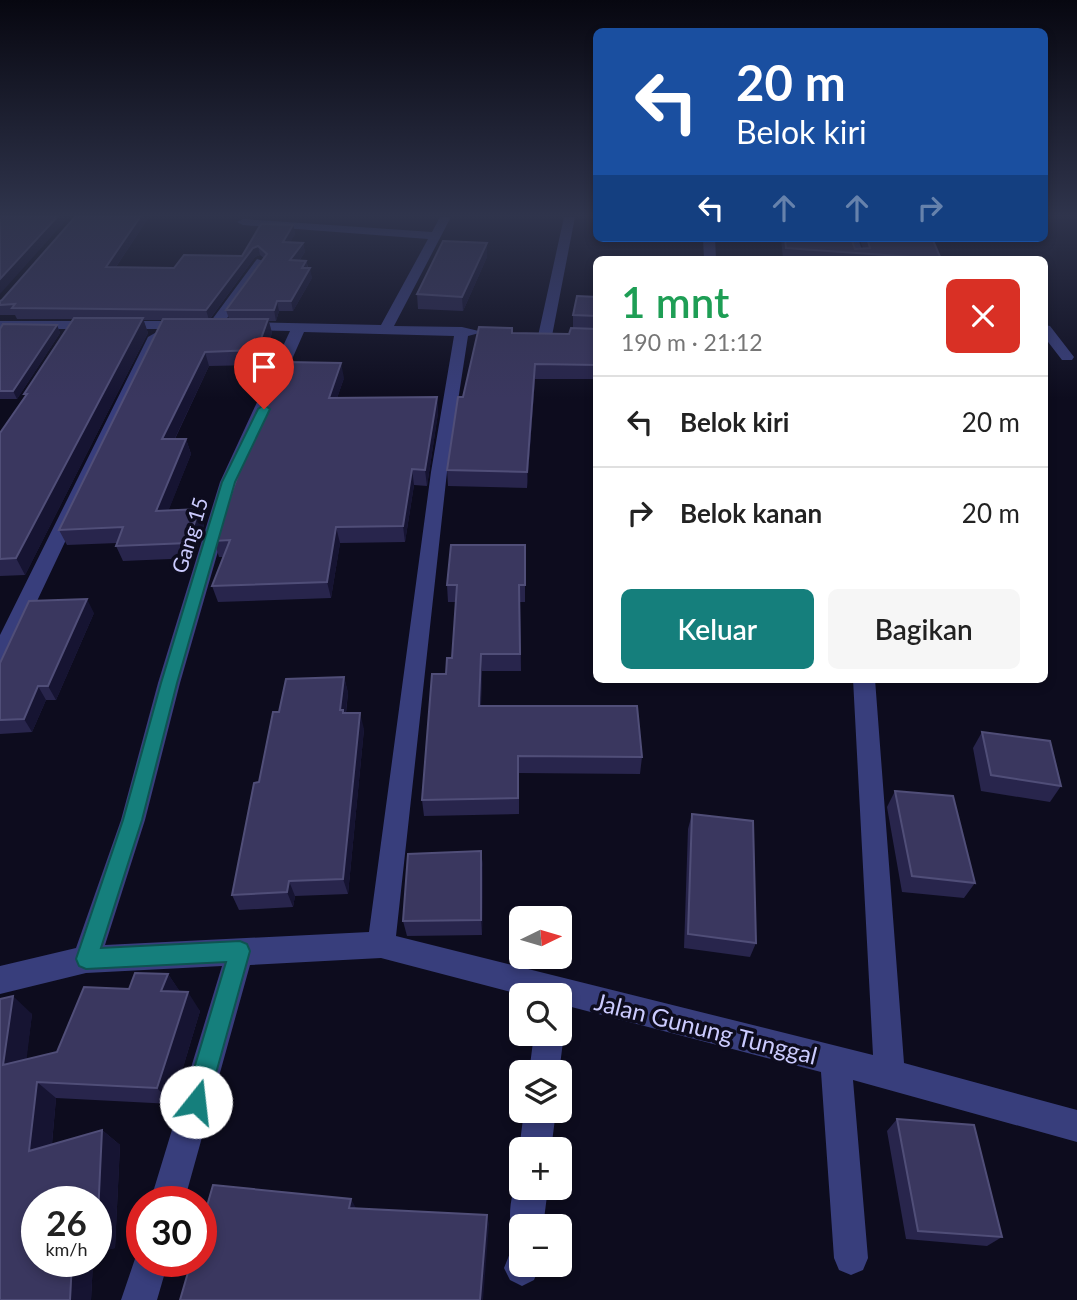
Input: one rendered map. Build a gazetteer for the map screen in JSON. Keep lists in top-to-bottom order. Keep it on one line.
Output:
{"streets":{"street":["Gang 15","Jalan Gunung Tunggal"]},"crossings":[["Gang 15","Jalan Gunung Tunggal"]],"north":"right","page":{"turn":["20 m","Belok kiri"],"heading":["1 mnt","190 m · 21:12"],"list":[{"name":"Belok kiri","value":"20 m"},{"name":"Belok kanan","value":"20 m"}],"buttons":["Keluar","Bagikan"],"map_buttons":["+","−"],"speed":"26 km/h","limit":"30"}}
